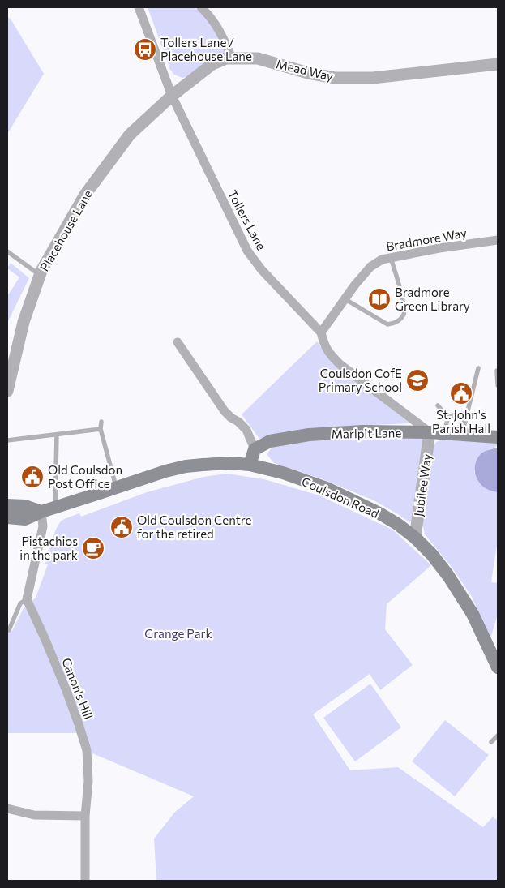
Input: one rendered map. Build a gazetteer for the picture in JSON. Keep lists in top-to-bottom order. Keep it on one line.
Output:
{"streets":{"main road":["Marlpit Lane","Coulsdon Road"],"street":["Mead Way","Tollers Lane","Placehouse Lane","Bradmore Way","Jubilee Way","Canon's Hill"]},"crossings":[["Mead Way","Tollers Lane"],["Mead Way","Placehouse Lane"],["Tollers Lane","Placehouse Lane"],["Tollers Lane","Bradmore Way"],["Tollers Lane","Marlpit Lane"],["Tollers Lane","Jubilee Way"],["Marlpit Lane","Jubilee Way"],["Jubilee Way","Coulsdon Road"]],"parks":["Grange Park"],"places":{"bus stop":["Tollers Lane / Placehouse Lane"],"library":["Bradmore Green Library"],"school or university":["Coulsdon CofE Primary School"],"public building":["St. John's Parish Hall","Old Coulsdon Post Office","Old Coulsdon Centre for the retired"],"cafe":["Pistachios in the park"]}}
